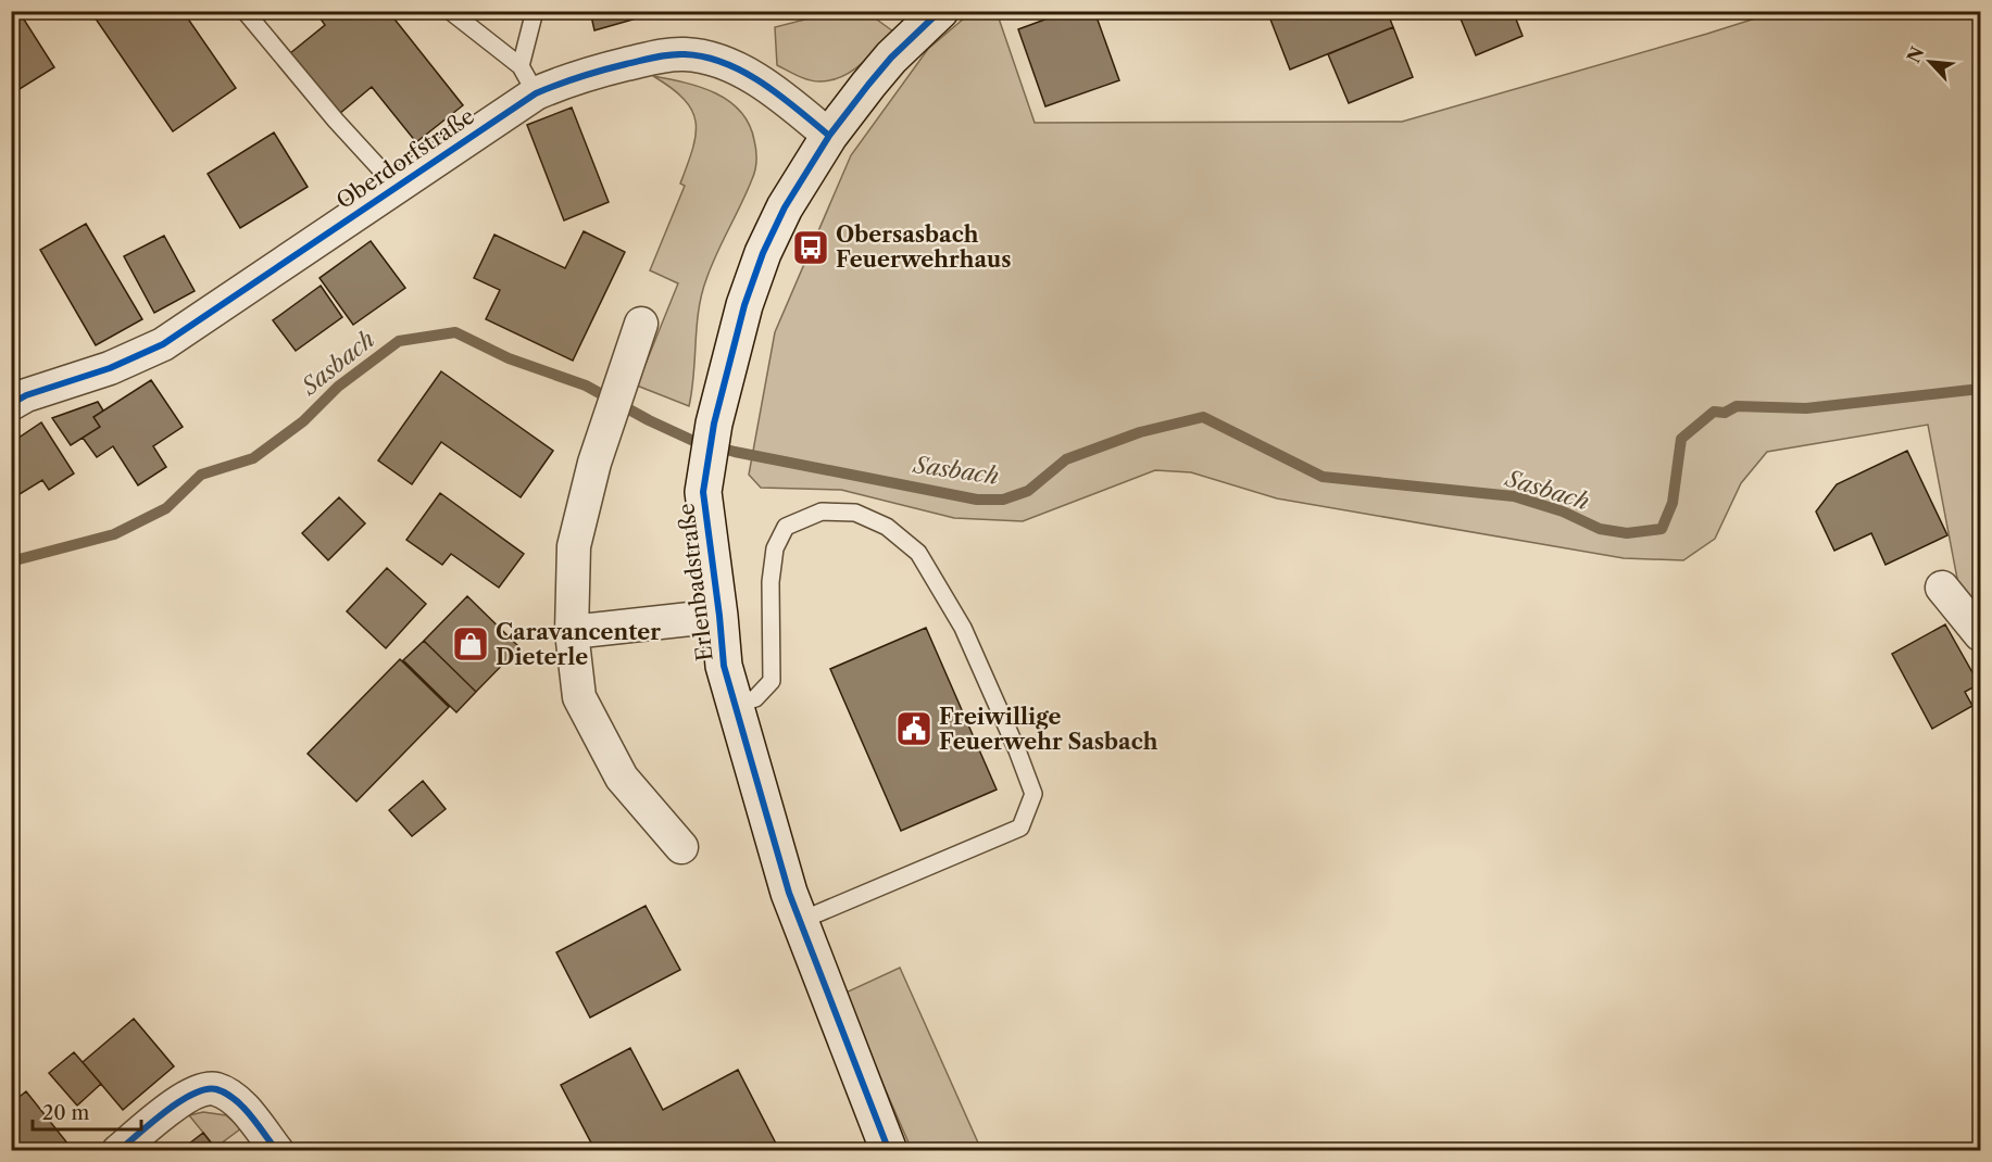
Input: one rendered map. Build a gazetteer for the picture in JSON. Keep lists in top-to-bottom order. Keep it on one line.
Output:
{"streets":{"street":["Oberdorfstraße","Erlenbadstraße"]},"crossings":[["Oberdorfstraße","Erlenbadstraße"]],"water":["Sasbach"],"places":{"bus stop":["Obersasbach Feuerwehrhaus"],"shop":["Caravancenter Dieterle"],"public building":["Freiwillige Feuerwehr Sasbach"]},"scale_bar":"20 m","north":"top left"}
